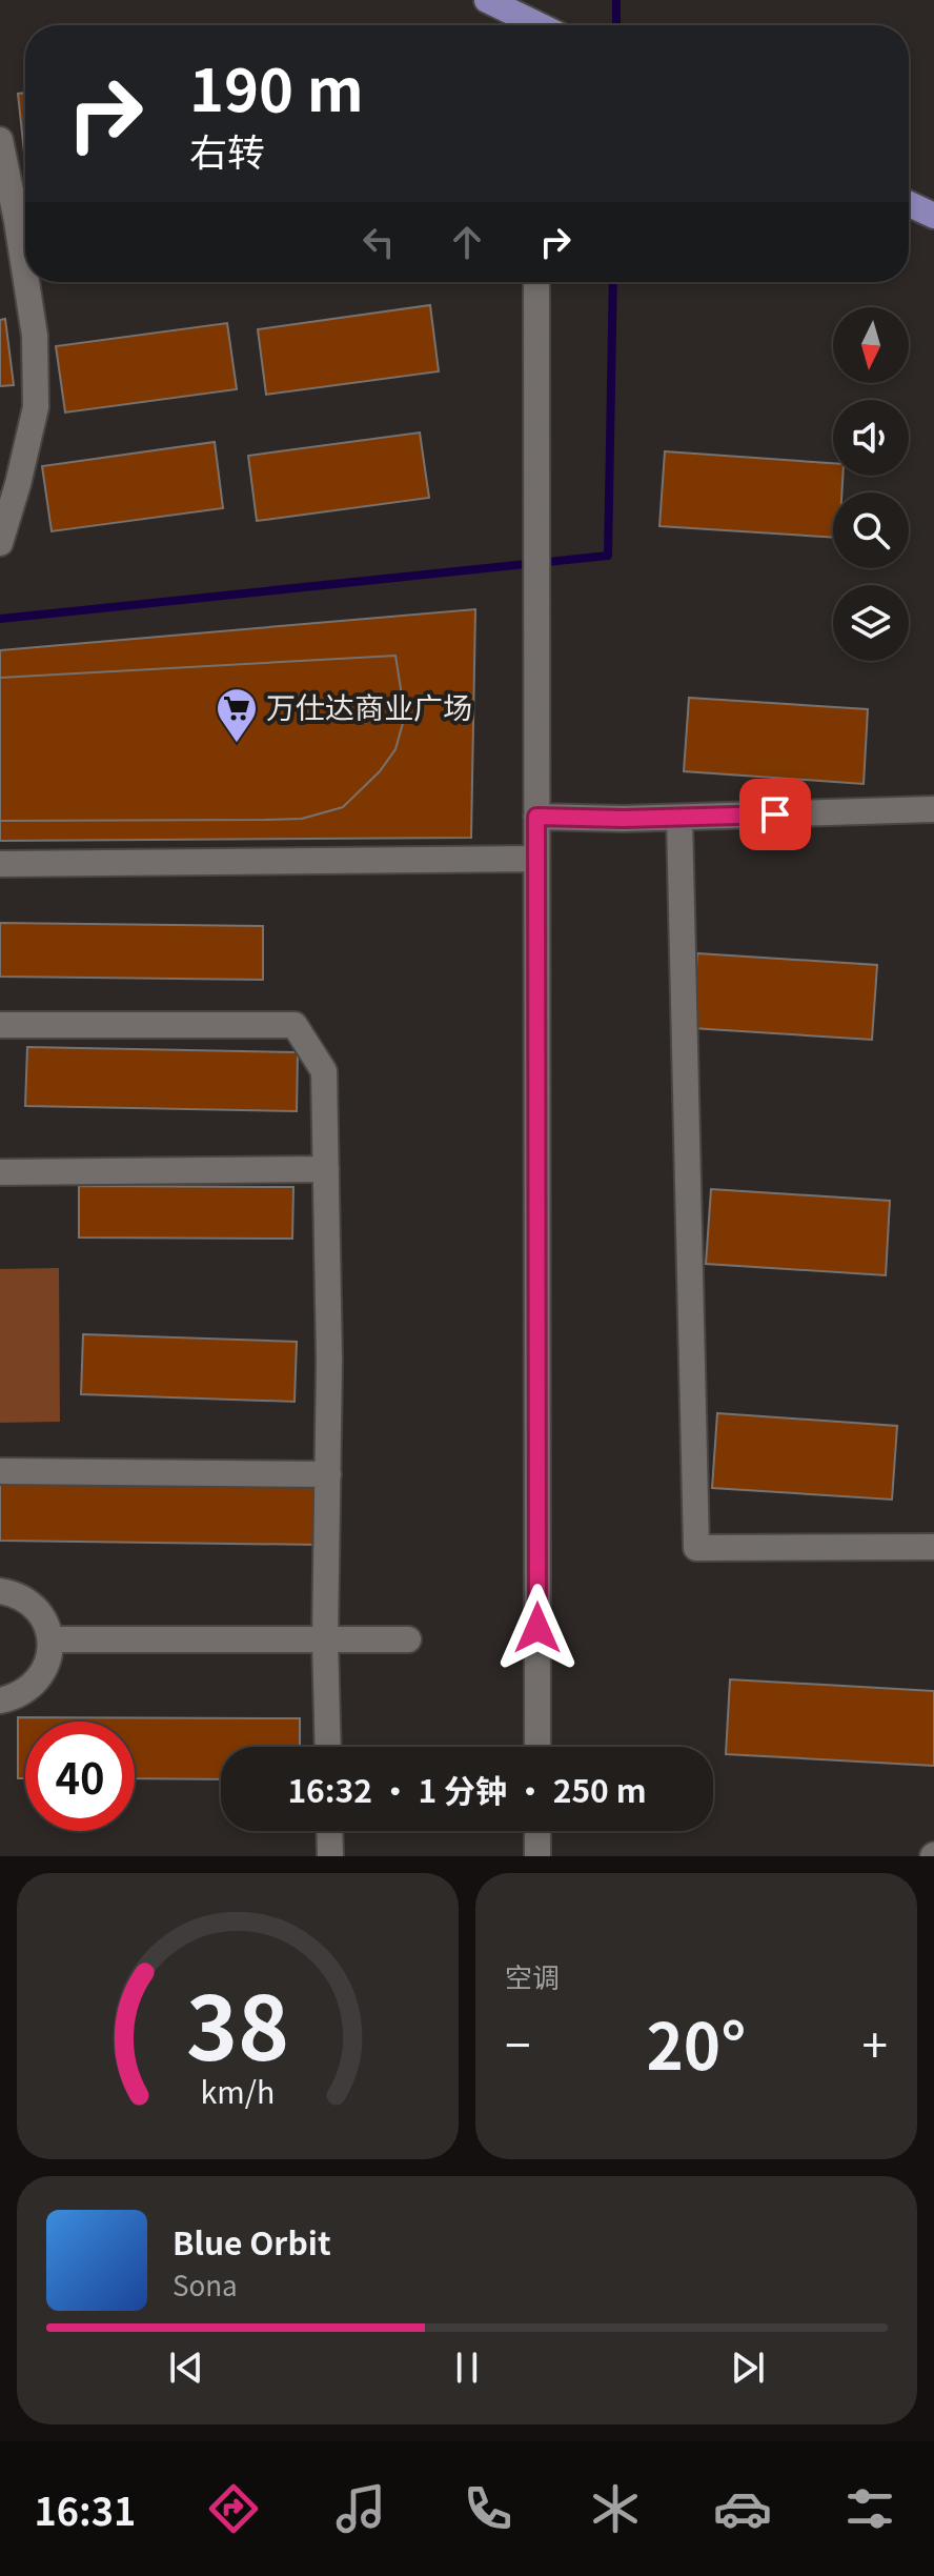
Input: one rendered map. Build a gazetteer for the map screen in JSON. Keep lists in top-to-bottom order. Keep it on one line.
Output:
{"places":{"supermarket":["万仕达商业广场"]},"north":"bottom","page":{"turn":["190 m","右转"],"limit":"40","trip":"16:32 · 1 分钟 · 250 m","tile":"空调","heat":["−","20°","+"],"song":["Blue Orbit","Sona"],"tabs":"16:31","gauge":["38","km/h"]}}
